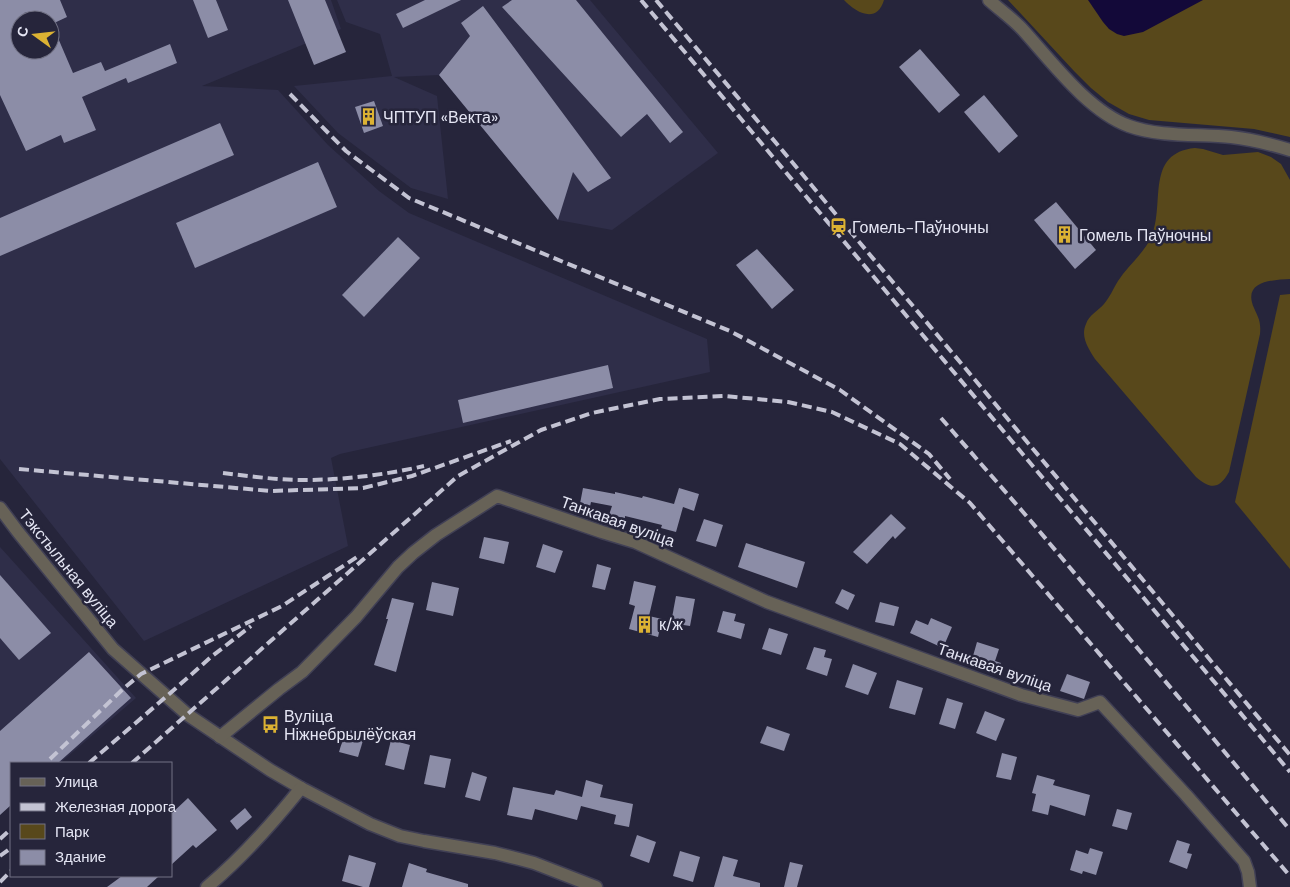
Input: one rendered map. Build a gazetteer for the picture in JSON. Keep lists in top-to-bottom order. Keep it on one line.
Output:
{"streets":{"street":["Танкавая вуліца","Тэкстыльная вуліца"]},"crossings":[["Танкавая вуліца","Тэкстыльная вуліца"]],"places":{"building":["ЧПТУП «Векта»","Гомель Паўночны","к/ж"],"station":["Гомель-Паўночны"],"bus stop":["Вуліца Ніжнебрылёўская"]},"legend":["Улица","Железная дорога","Парк","Здание"],"north":"left"}
